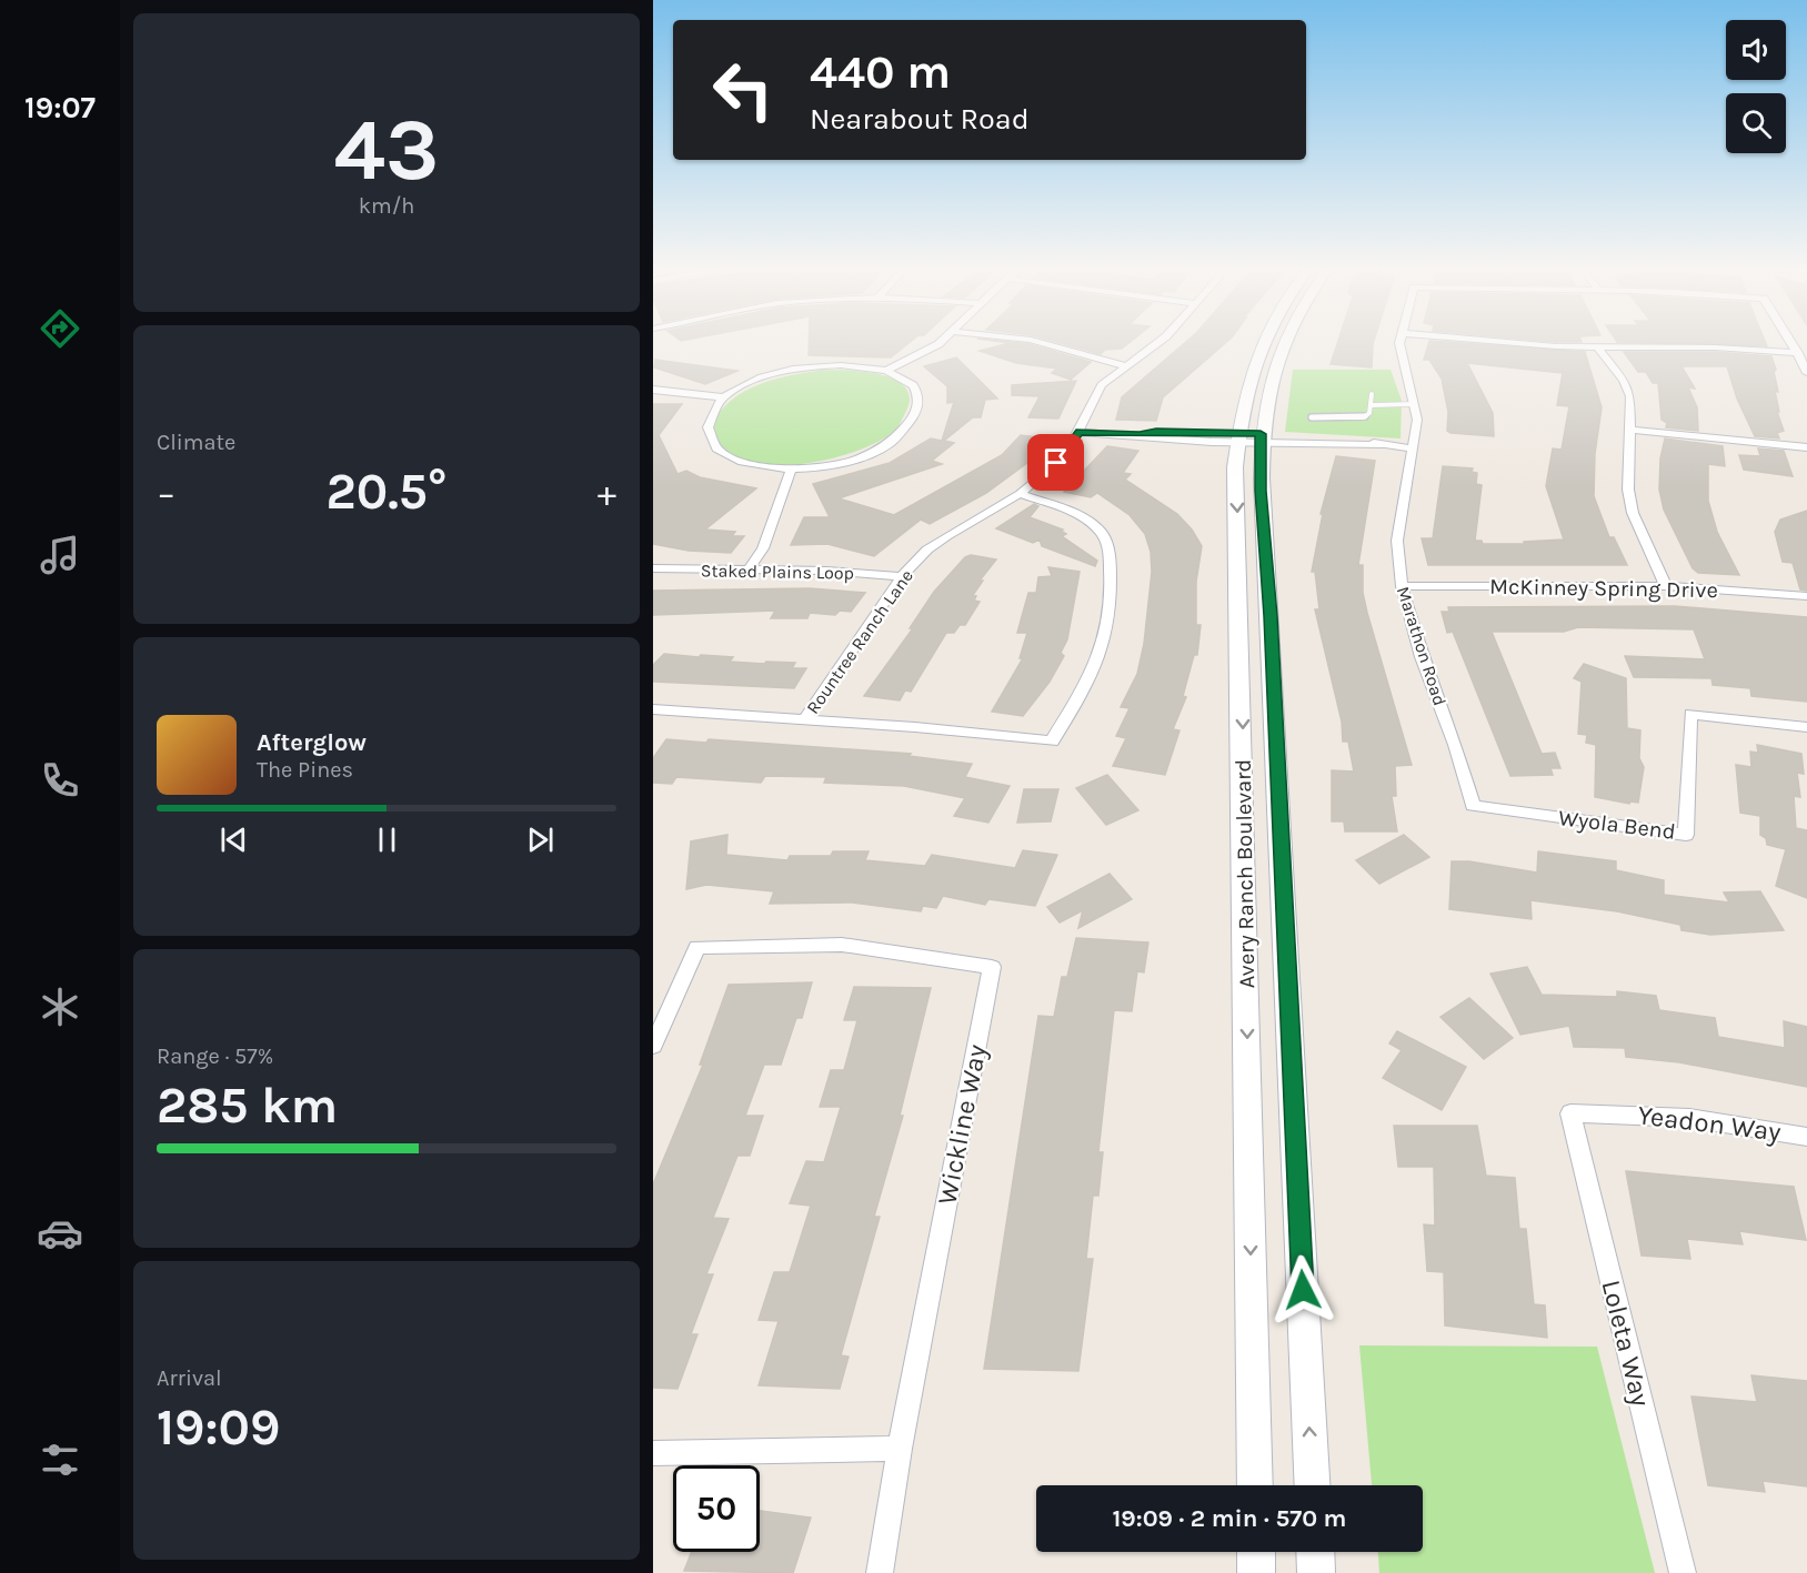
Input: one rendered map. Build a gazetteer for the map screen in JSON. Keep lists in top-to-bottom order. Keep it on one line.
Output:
{"streets":{"main road":["Avery Ranch Boulevard"],"street":["Staked Plains Loop","McKinney Spring Drive","Rountree Ranch Lane","Marathon Road","Wyola Bend","Yeadon Way","Wickline Way","Loleta Way"]},"crossings":[["Staked Plains Loop","Rountree Ranch Lane"],["McKinney Spring Drive","Marathon Road"],["Marathon Road","Wyola Bend"],["Yeadon Way","Loleta Way"]],"page":{"tabs":"19:07","tile":[["43","km/h"],"Climate",["Range · 57%","285 km"],["Arrival","19:09"]],"turn":["440 m","Nearabout Road"],"heat":["−","20.5°","+"],"song":["Afterglow","The Pines"],"limit":"50","trip":"19:09 · 2 min · 570 m"}}
